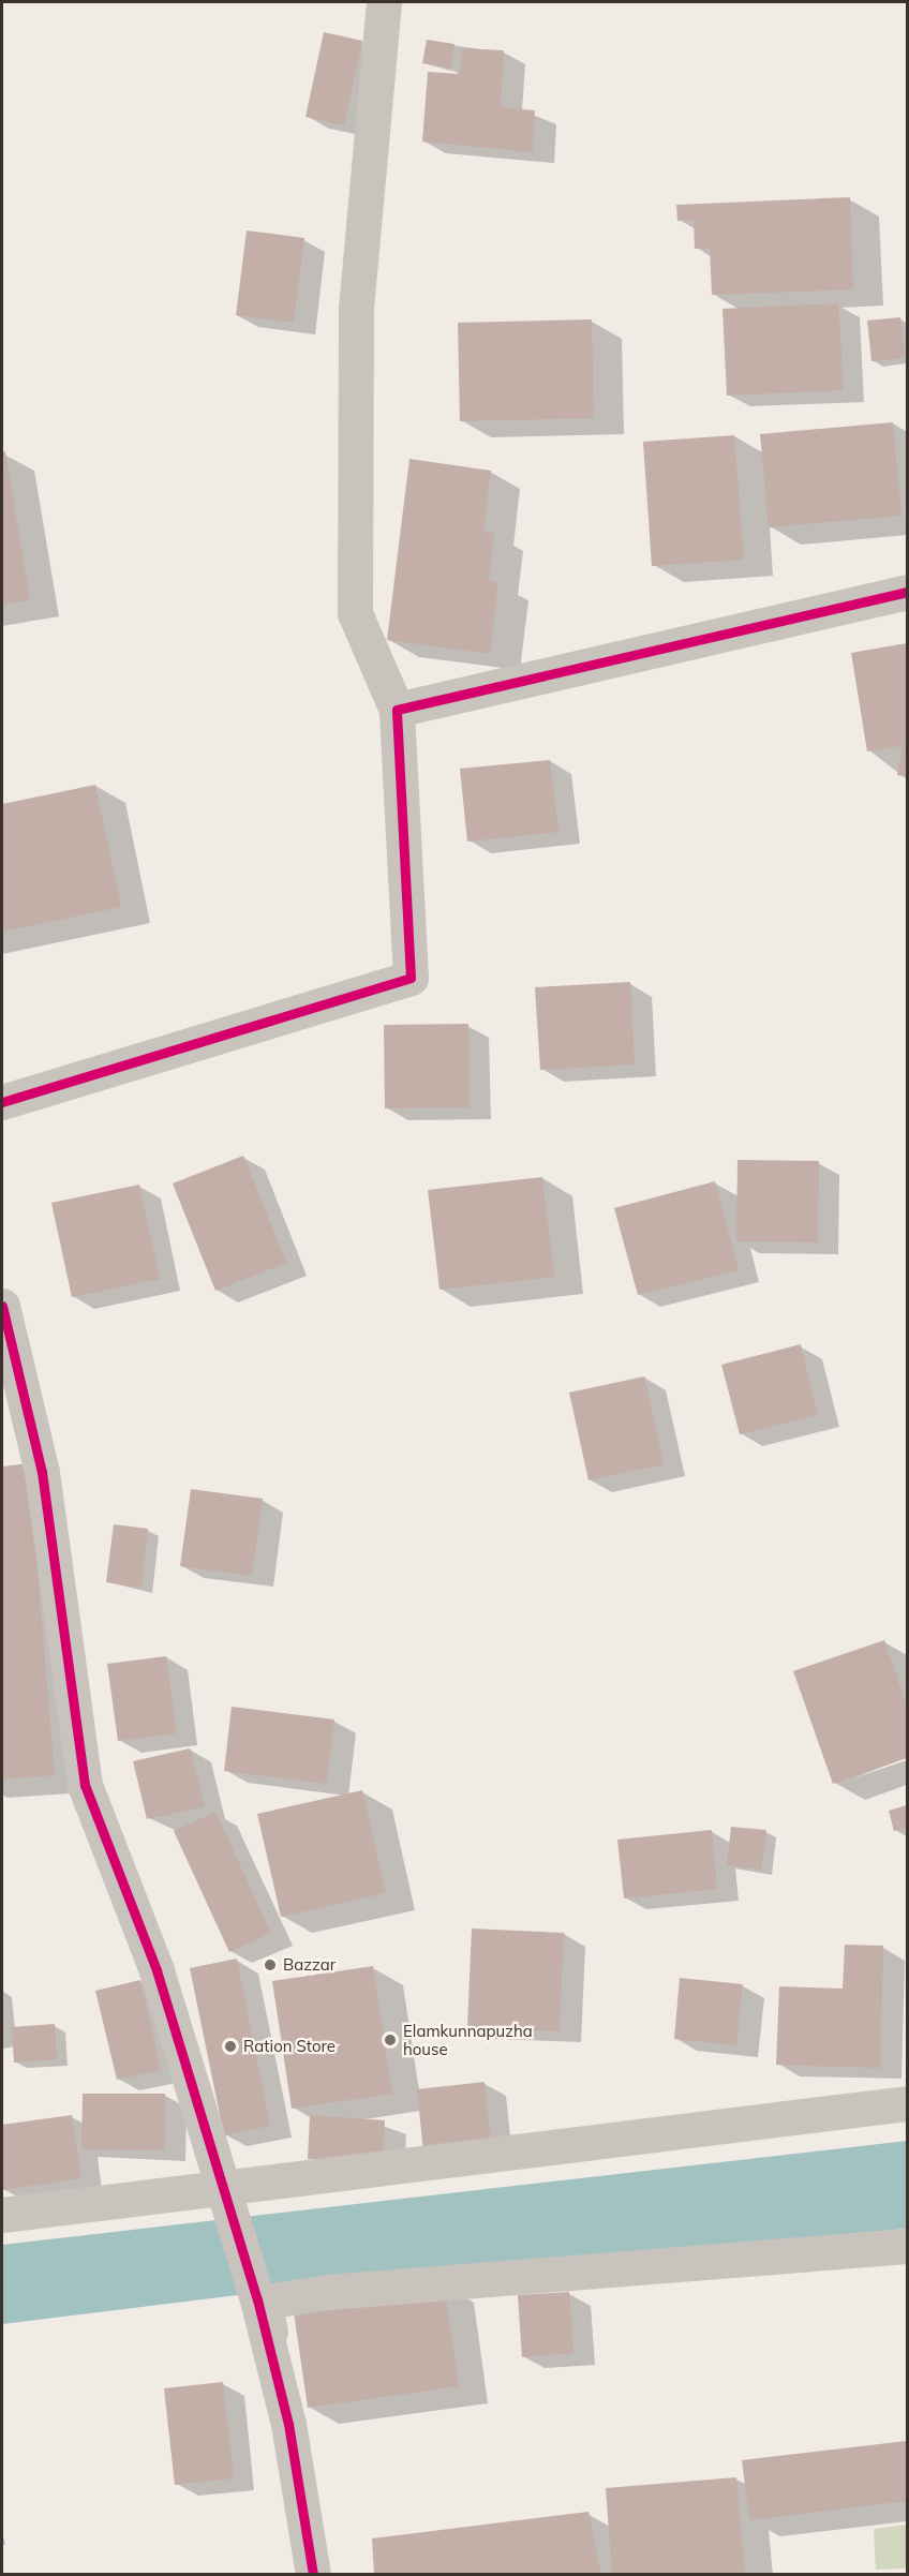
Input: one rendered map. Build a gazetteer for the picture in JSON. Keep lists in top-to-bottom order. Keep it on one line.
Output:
{"places":["Bazzar","Elamkunnapuzha house","Ration Store"]}
